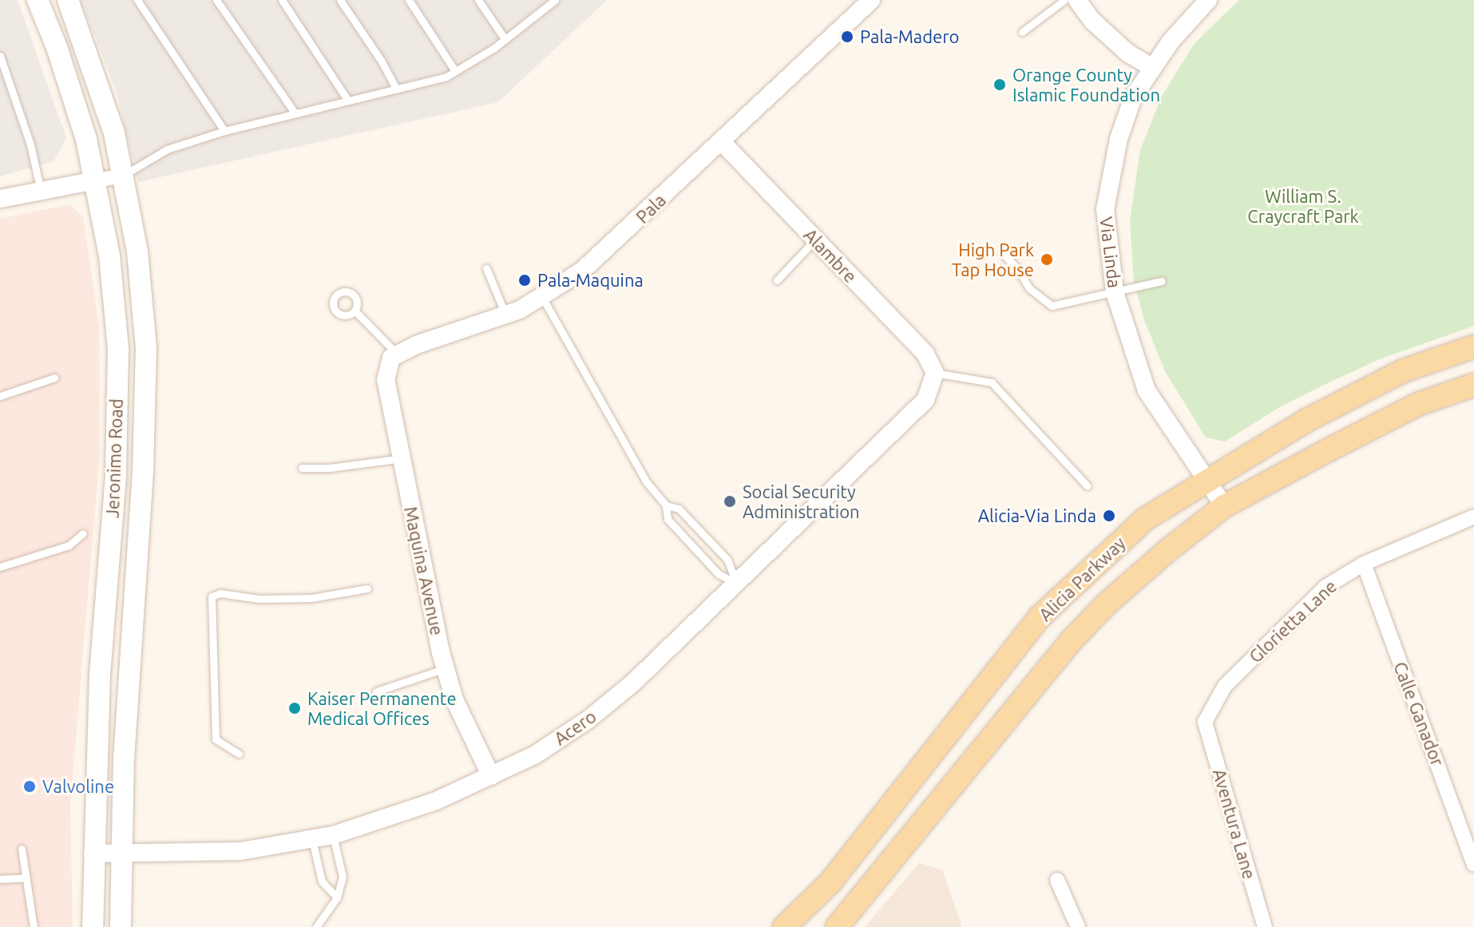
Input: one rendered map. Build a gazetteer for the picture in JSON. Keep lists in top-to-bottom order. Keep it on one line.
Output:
{"streets":{"main road":["Jeronimo Road","Alicia Parkway"],"street":["Pala","Via Linda","Alambre","Maquina Avenue","Glorietta Lane","Calle Ganador","Acero","Aventura Lane"]},"crossings":[["Pala","Alambre"],["Pala","Maquina Avenue"],["Via Linda","Alicia Parkway"],["Alambre","Acero"],["Jeronimo Road","Acero"],["Maquina Avenue","Acero"],["Glorietta Lane","Calle Ganador"],["Glorietta Lane","Aventura Lane"]],"parks":["William S. Craycraft Park"],"places":["Pala-Madero","Orange County Islamic Foundation","High Park Tap House","Pala-Maquina","Social Security Administration","Alicia-Via Linda","Kaiser Permanente Medical Offices","Valvoline"]}
